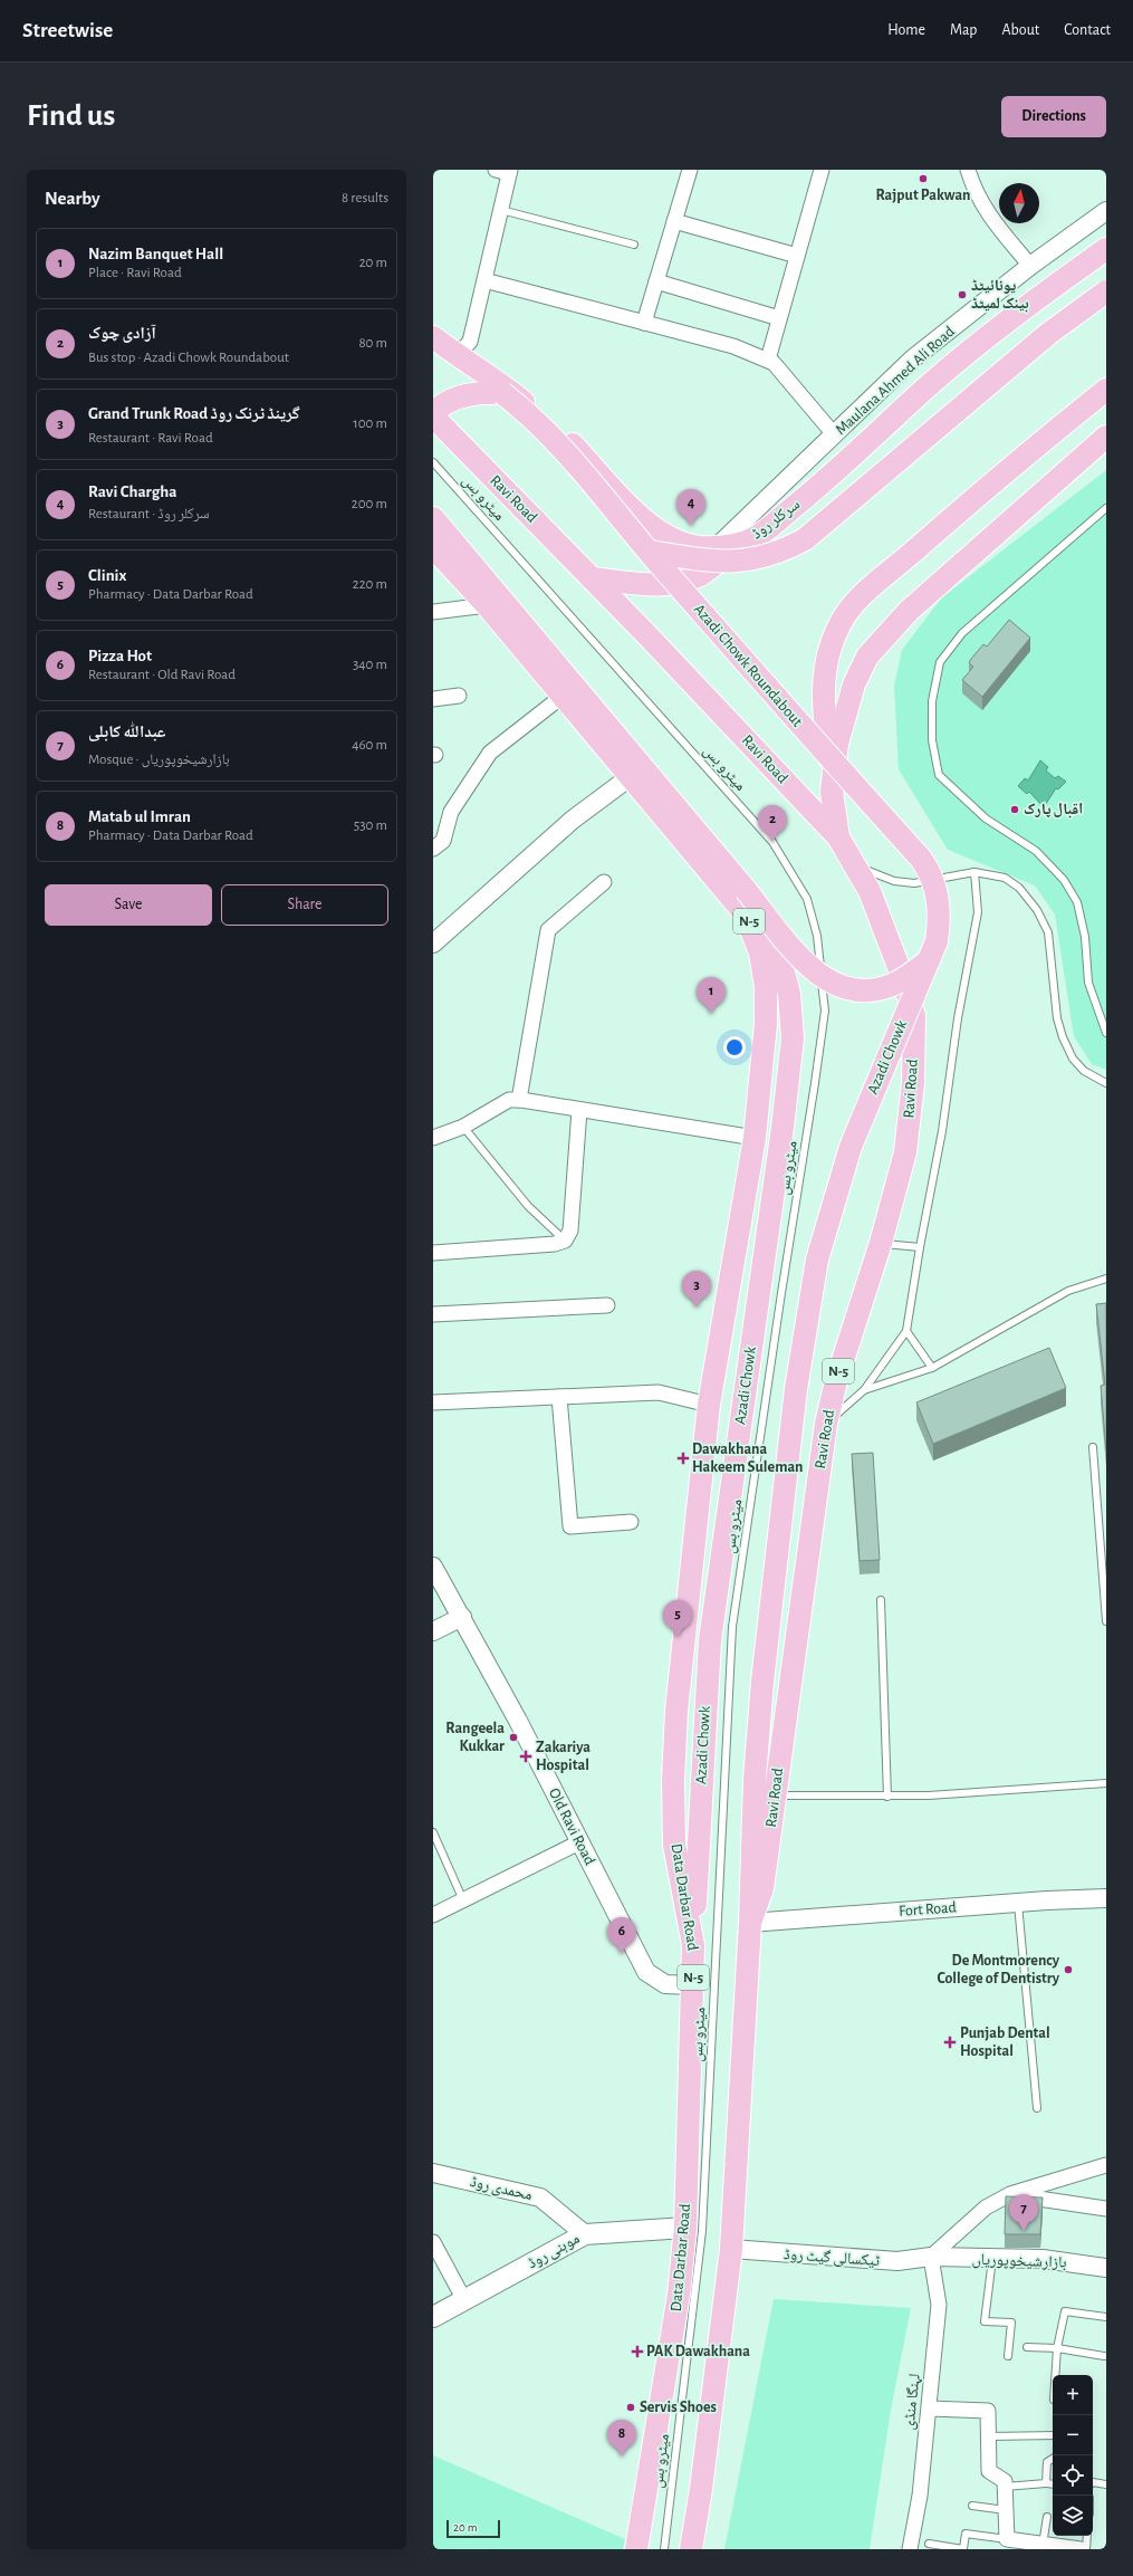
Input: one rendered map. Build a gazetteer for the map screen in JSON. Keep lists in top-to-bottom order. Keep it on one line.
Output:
{"streets":{"main road":["Ravi Road","سرکلر روڈ","Azadi Chowk Roundabout","N-5","Azadi Chowk","Data Darbar Road","موہنی روڈ"],"street":["Maulana Ahmed Ali Road","Old Ravi Road","Fort Road","محمدی روڈ","ٹیکسالی گیٹ روڈ","بازارشیخوپوریاں","لہنگا منڈی"],"lane":["میٹرو بس"]},"crossings":[["Maulana Ahmed Ali Road","سرکلر روڈ"],["Ravi Road","N-5"],["Ravi Road","Azadi Chowk"],["Ravi Road","Fort Road"],["سرکلر روڈ","Azadi Chowk Roundabout"],["Azadi Chowk Roundabout","Azadi Chowk"],["N-5","Azadi Chowk"],["N-5","Data Darbar Road"],["N-5","Fort Road"],["N-5","ٹیکسالی گیٹ روڈ"],["Azadi Chowk","Data Darbar Road"],["Azadi Chowk","Fort Road"],["Old Ravi Road","Data Darbar Road"],["Data Darbar Road","موہنی روڈ"],["محمدی روڈ","موہنی روڈ"],["ٹیکسالی گیٹ روڈ","بازارشیخوپوریاں"],["ٹیکسالی گیٹ روڈ","لہنگا منڈی"],["بازارشیخوپوریاں","لہنگا منڈی"]],"places":{"other":["Rajput Pakwan","یونائیٹڈ بینک لمیٹڈ","اقبال پارک","Rangeela Kukkar","De Montmorency College of Dentistry","Servis Shoes"],"health":["Dawakhana Hakeem Suleman","Zakariya Hospital","Punjab Dental Hospital","PAK Dawakhana"]},"scale_bar":"20 m","north":"top","page":{"header":"Streetwise","nav":["Home","Map","About","Contact"],"buttons":["Directions",["Save","Share"]],"title":"Find us","heading":["Nearby","8 results"],"list":[{"mark":"1","name":"Nazim Banquet Hall","note":"Place · Ravi Road","value":"20 m"},{"mark":"2","name":"آزادی چوک","note":"Bus stop · Azadi Chowk Roundabout","value":"80 m"},{"mark":"3","name":"Grand Trunk Road گرینڈ ٹرنک روڈ","note":"Restaurant · Ravi Road","value":"100 m"},{"mark":"4","name":"Ravi Chargha","note":"Restaurant · سرکلر روڈ","value":"200 m"},{"mark":"5","name":"Clinix","note":"Pharmacy · Data Darbar Road","value":"220 m"},{"mark":"6","name":"Pizza Hot","note":"Restaurant · Old Ravi Road","value":"340 m"},{"mark":"7","name":"عبدﷲ کابلی","note":"Mosque · بازارشیخوپوریاں","value":"460 m"},{"mark":"8","name":"Matab ul Imran","note":"Pharmacy · Data Darbar Road","value":"530 m"}],"pins":["4","2","1","3","5","6","7","8"],"map_buttons":["+","−"],"scale":"20 m"}}
